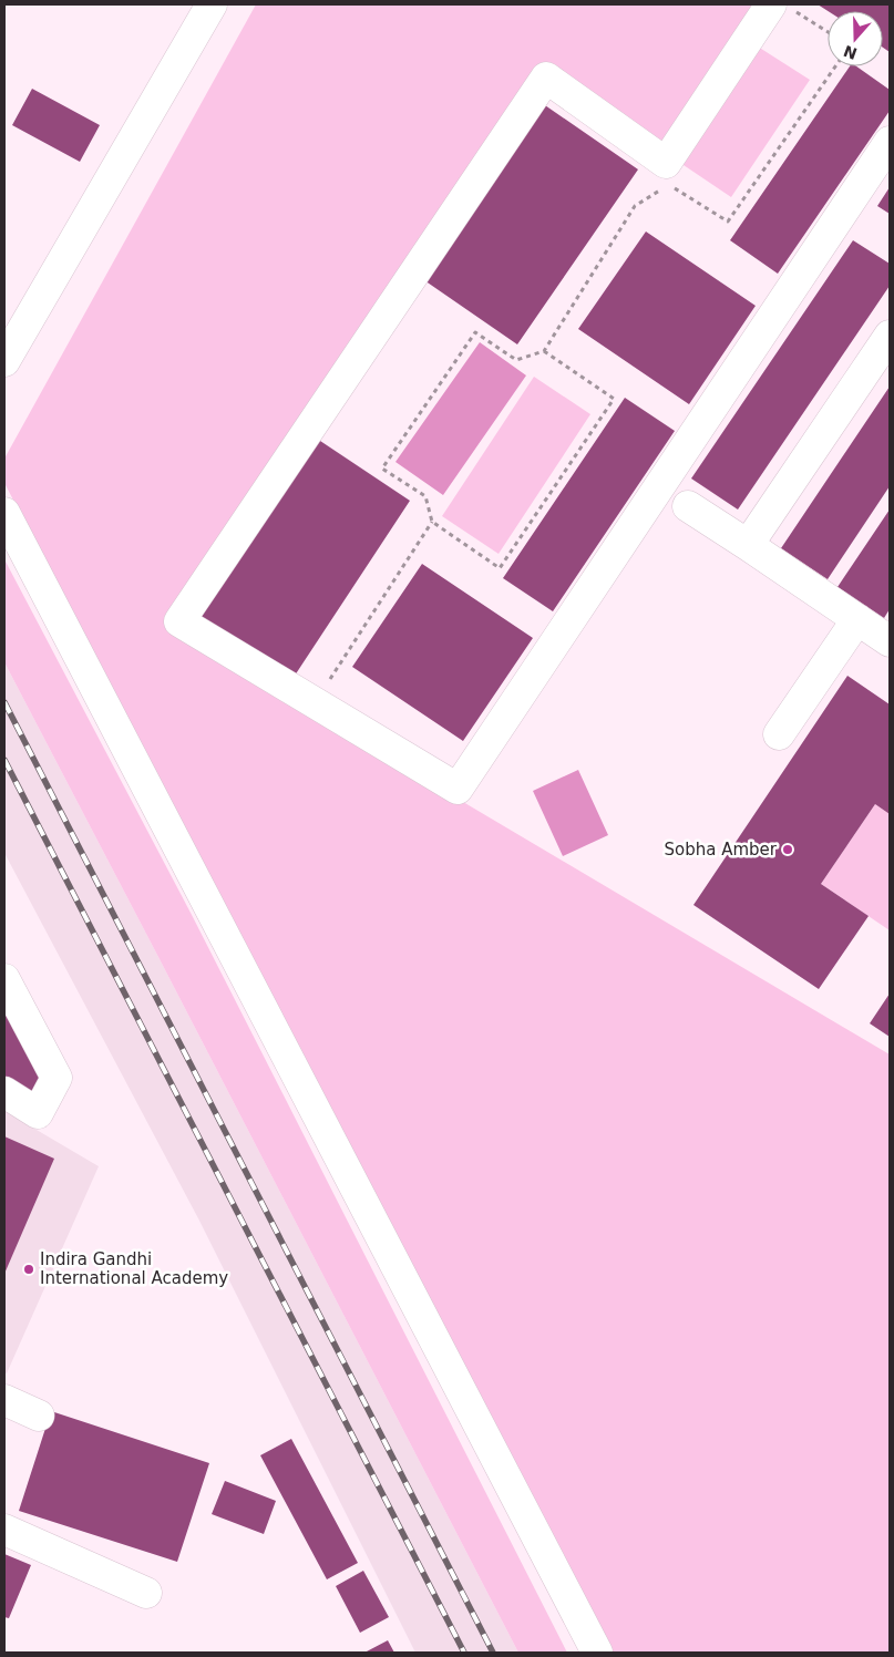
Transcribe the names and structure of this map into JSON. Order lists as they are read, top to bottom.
{
  "places": ["Sobha Amber", "Indira Gandhi International Academy"],
  "north": "bottom"
}
